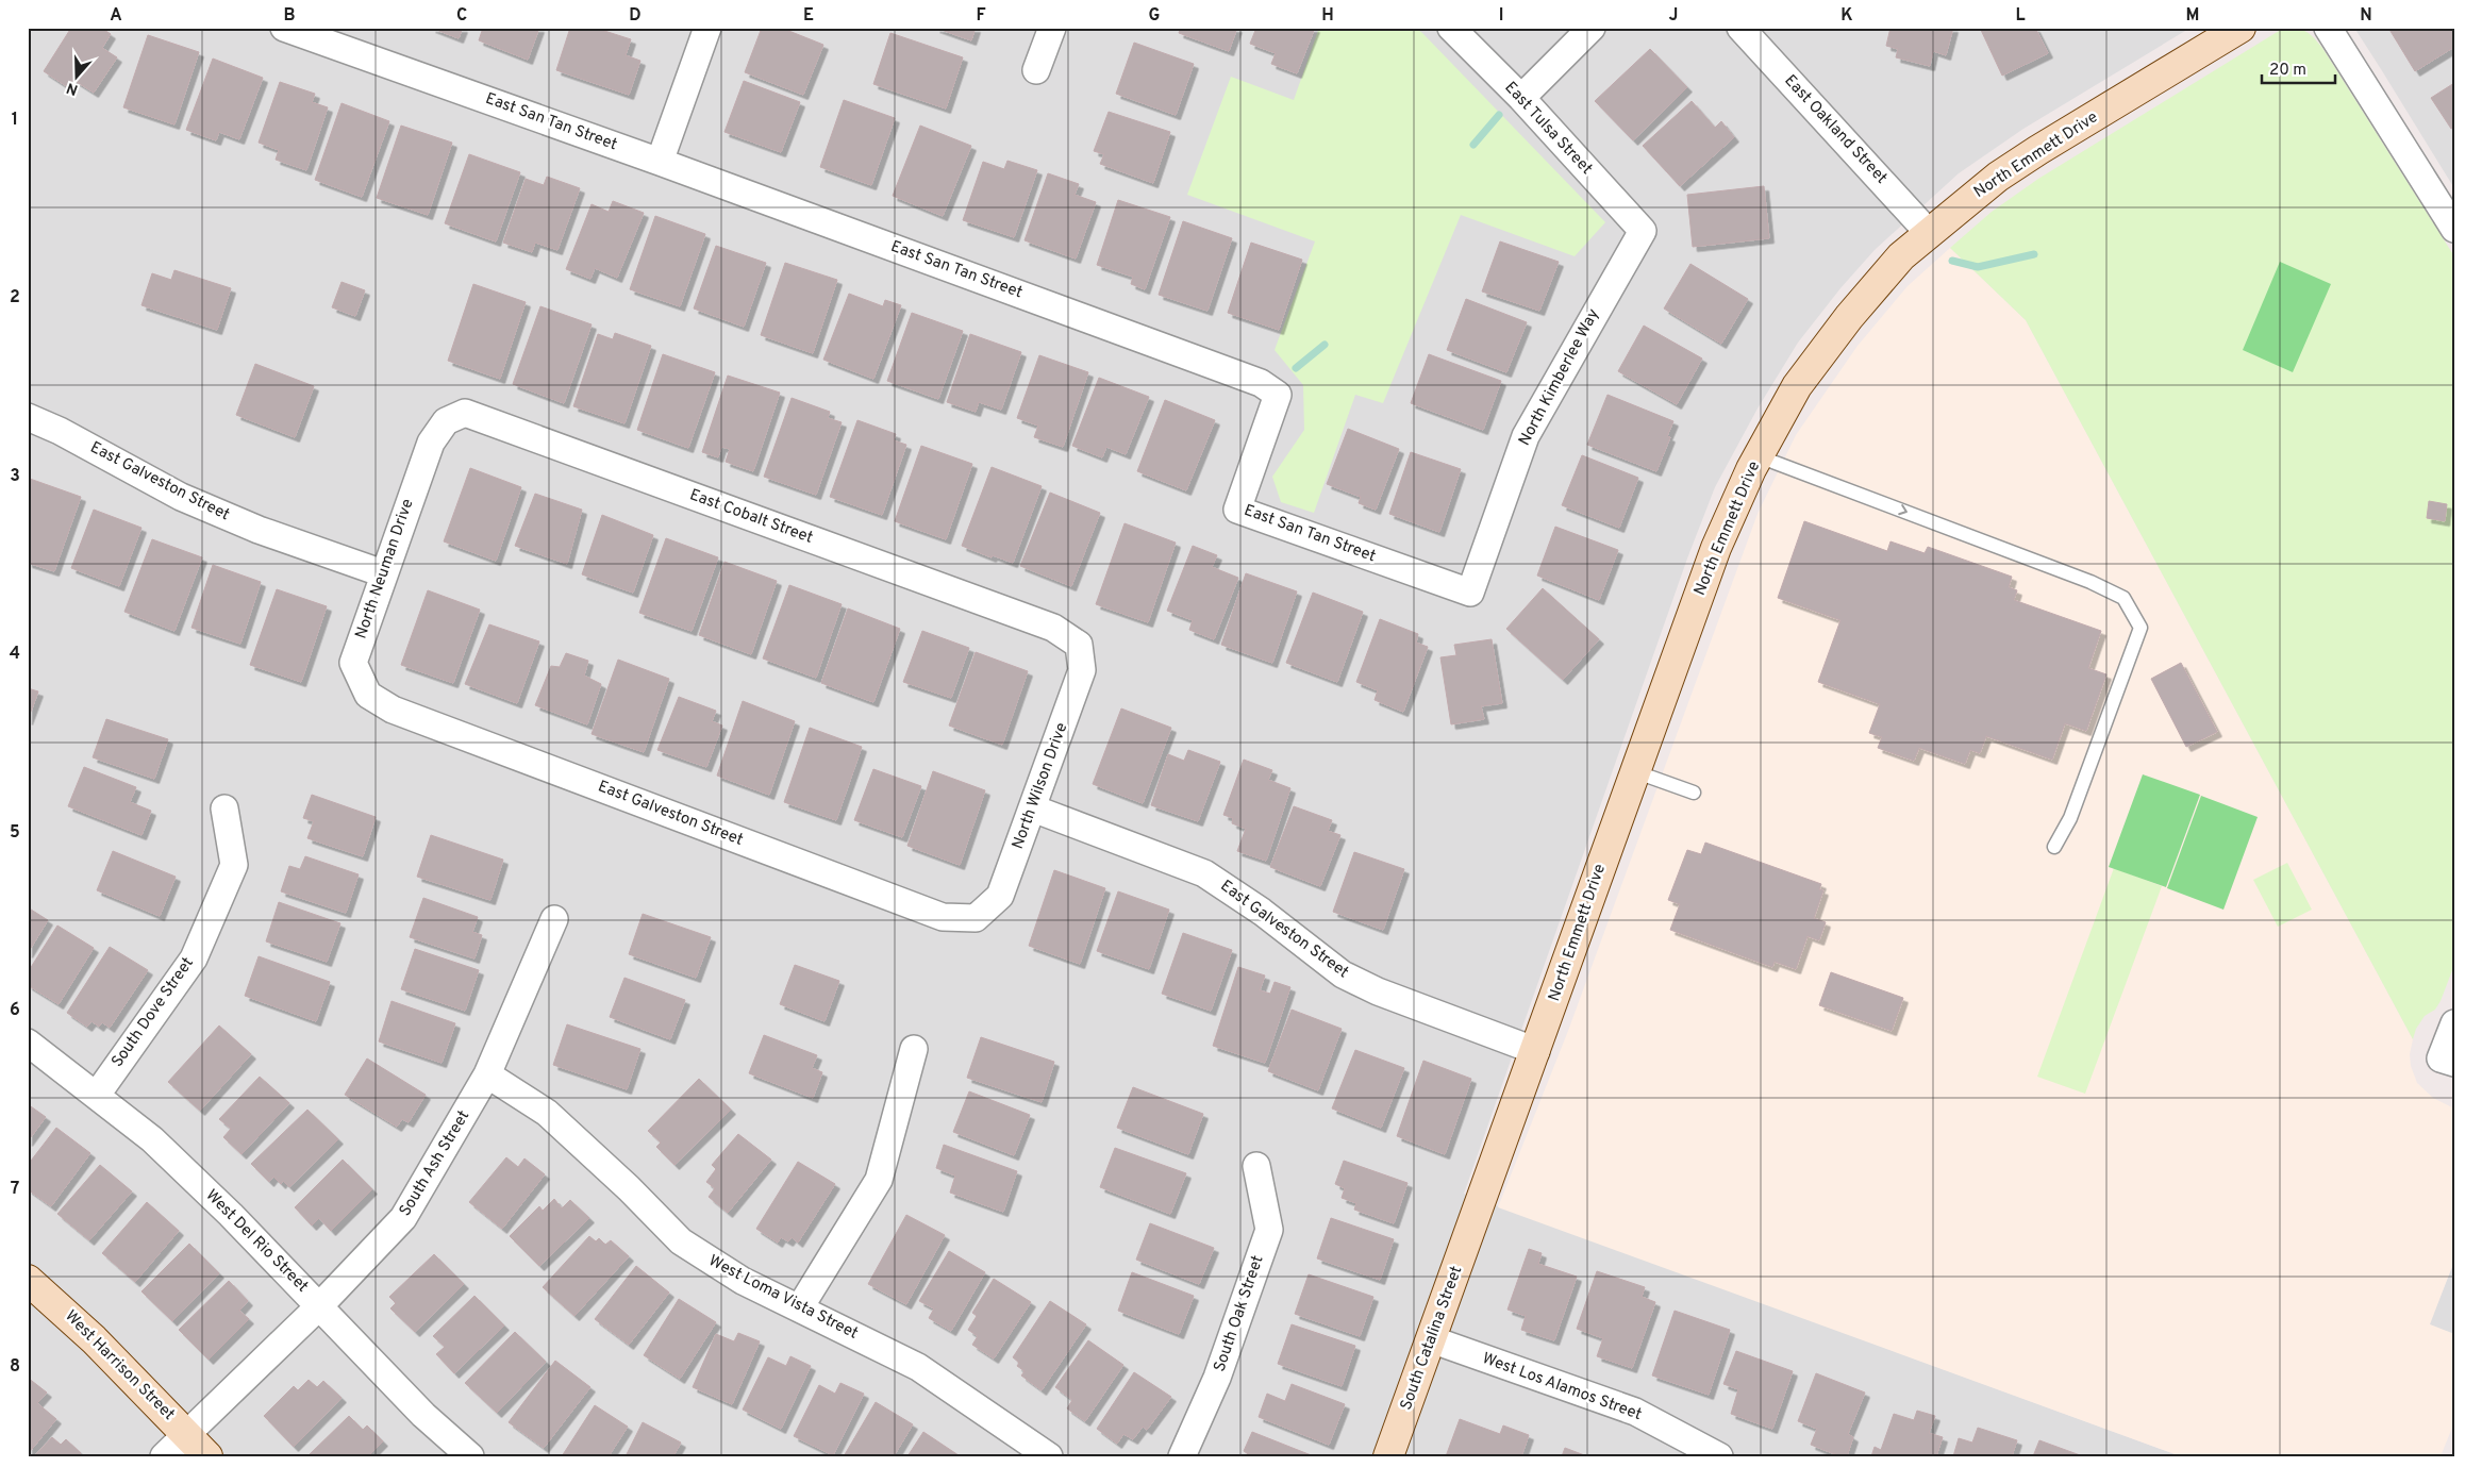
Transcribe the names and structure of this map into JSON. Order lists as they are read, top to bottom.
{
  "streets": {
    "street": [
      "East San Tan Street",
      "East Tulsa Street",
      "East Oakland Street",
      "North Emmett Drive",
      "North Kimberlee Way",
      "East Galveston Street",
      "East Cobalt Street",
      "North Neuman Drive",
      "North Wilson Drive",
      "South Dove Street",
      "South Ash Street",
      "West Del Rio Street",
      "West Loma Vista Street",
      "South Oak Street",
      "South Catalina Street",
      "West Harrison Street",
      "West Los Alamos Street"
    ]
  },
  "crossings": [
    ["East San Tan Street", "North Kimberlee Way"],
    ["East Tulsa Street", "North Kimberlee Way"],
    ["East Oakland Street", "North Emmett Drive"],
    ["North Emmett Drive", "East Galveston Street"],
    ["North Emmett Drive", "South Catalina Street"],
    ["East Galveston Street", "North Neuman Drive"],
    ["East Galveston Street", "North Wilson Drive"],
    ["East Cobalt Street", "North Neuman Drive"],
    ["East Cobalt Street", "North Wilson Drive"],
    ["South Dove Street", "West Del Rio Street"],
    ["South Ash Street", "West Del Rio Street"],
    ["South Ash Street", "West Loma Vista Street"],
    ["South Ash Street", "West Harrison Street"],
    ["South Catalina Street", "West Los Alamos Street"]
  ],
  "scale_bar": "20 m",
  "north": "bottom",
  "grid": {
    "columns": [
      "A",
      "B",
      "C",
      "D",
      "E",
      "F",
      "G",
      "H",
      "I",
      "J",
      "K",
      "L",
      "M",
      "N"
    ],
    "rows": [
      "1",
      "2",
      "3",
      "4",
      "5",
      "6",
      "7",
      "8"
    ]
  }
}
